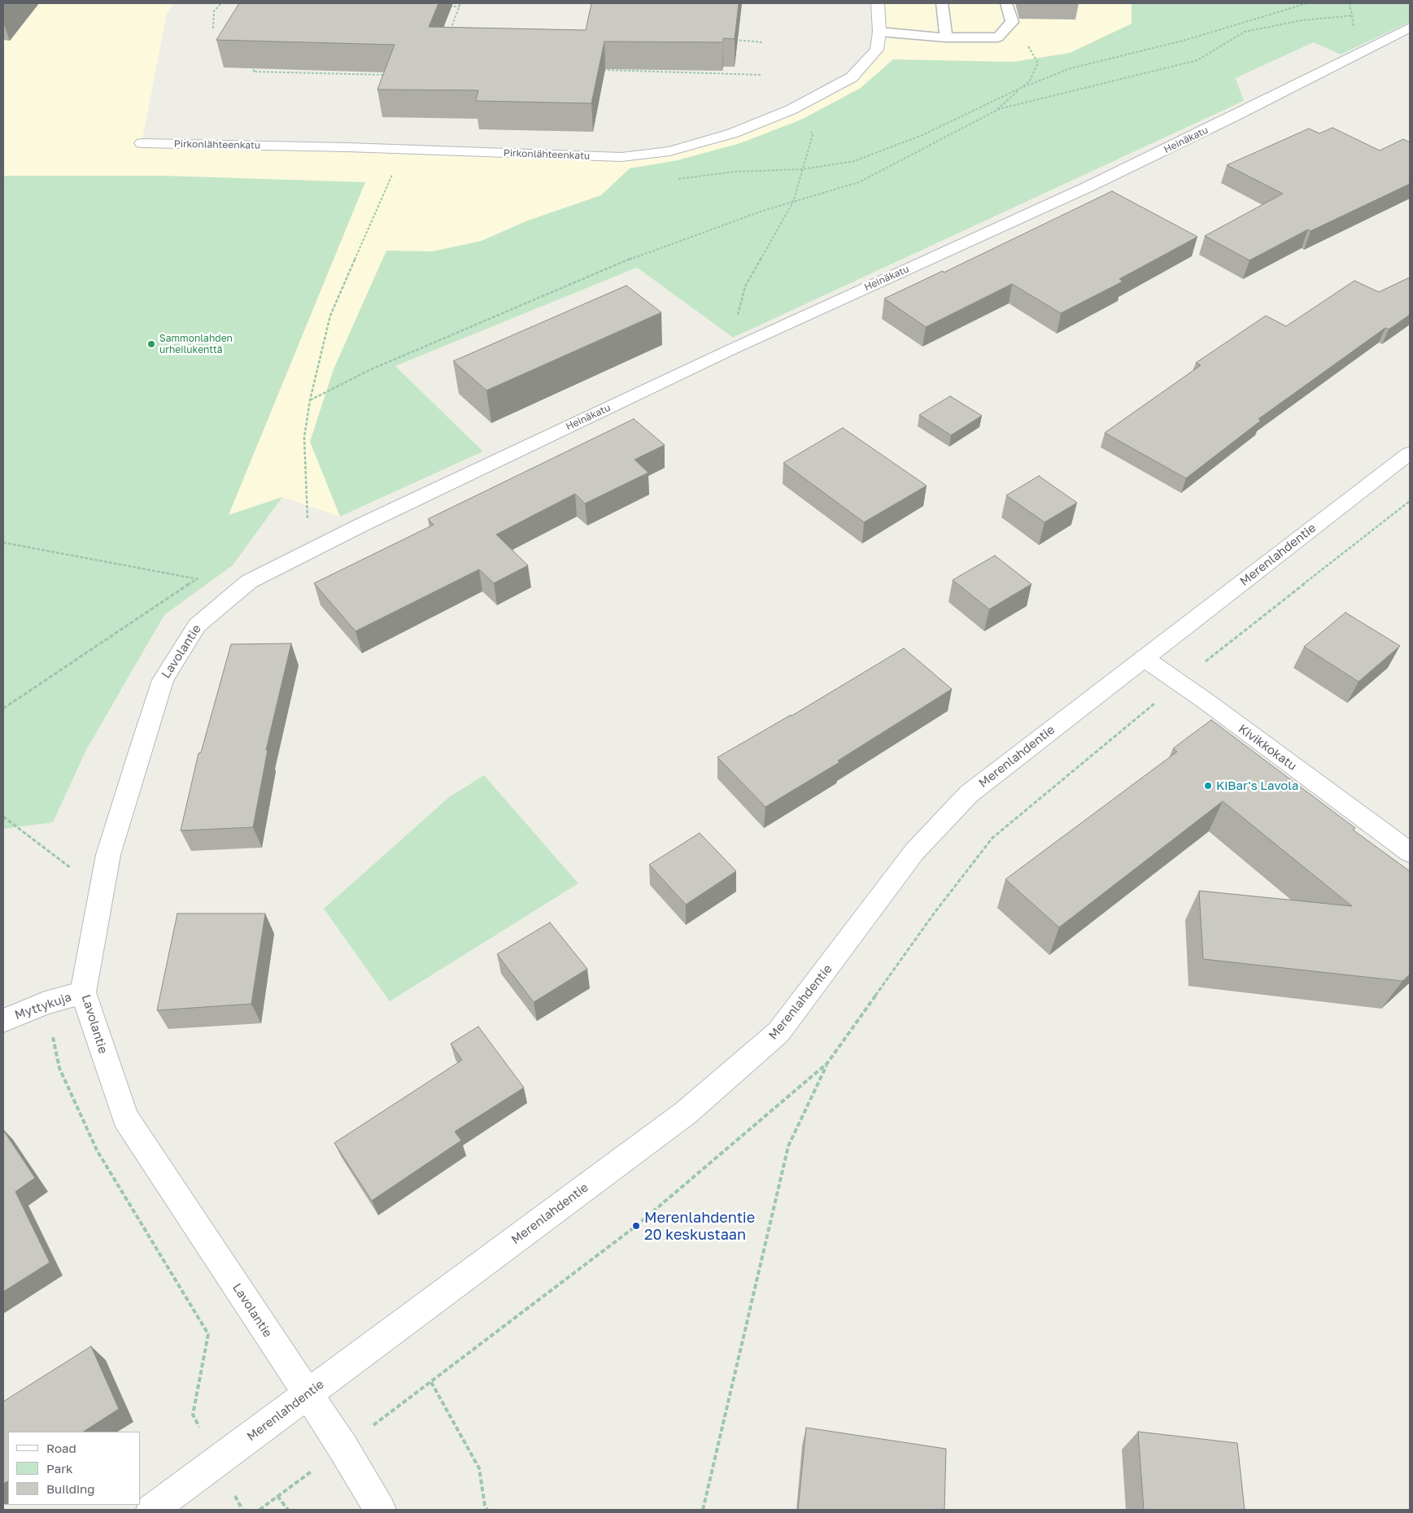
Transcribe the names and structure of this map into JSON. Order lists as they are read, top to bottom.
{
  "streets": {
    "street": [
      "Heinäkatu",
      "Pirkonlähteenkatu",
      "Merenlahdentie",
      "Lavolantie",
      "Kivikkokatu",
      "Myttykuja"
    ]
  },
  "crossings": [
    ["Heinäkatu", "Lavolantie"],
    ["Merenlahdentie", "Lavolantie"],
    ["Merenlahdentie", "Kivikkokatu"],
    ["Lavolantie", "Myttykuja"]
  ],
  "places": ["Sammonlahden urheilukenttä", "KiBar's Lavola", "Merenlahdentie 20 keskustaan"],
  "legend": ["Road", "Park", "Building"]
}
